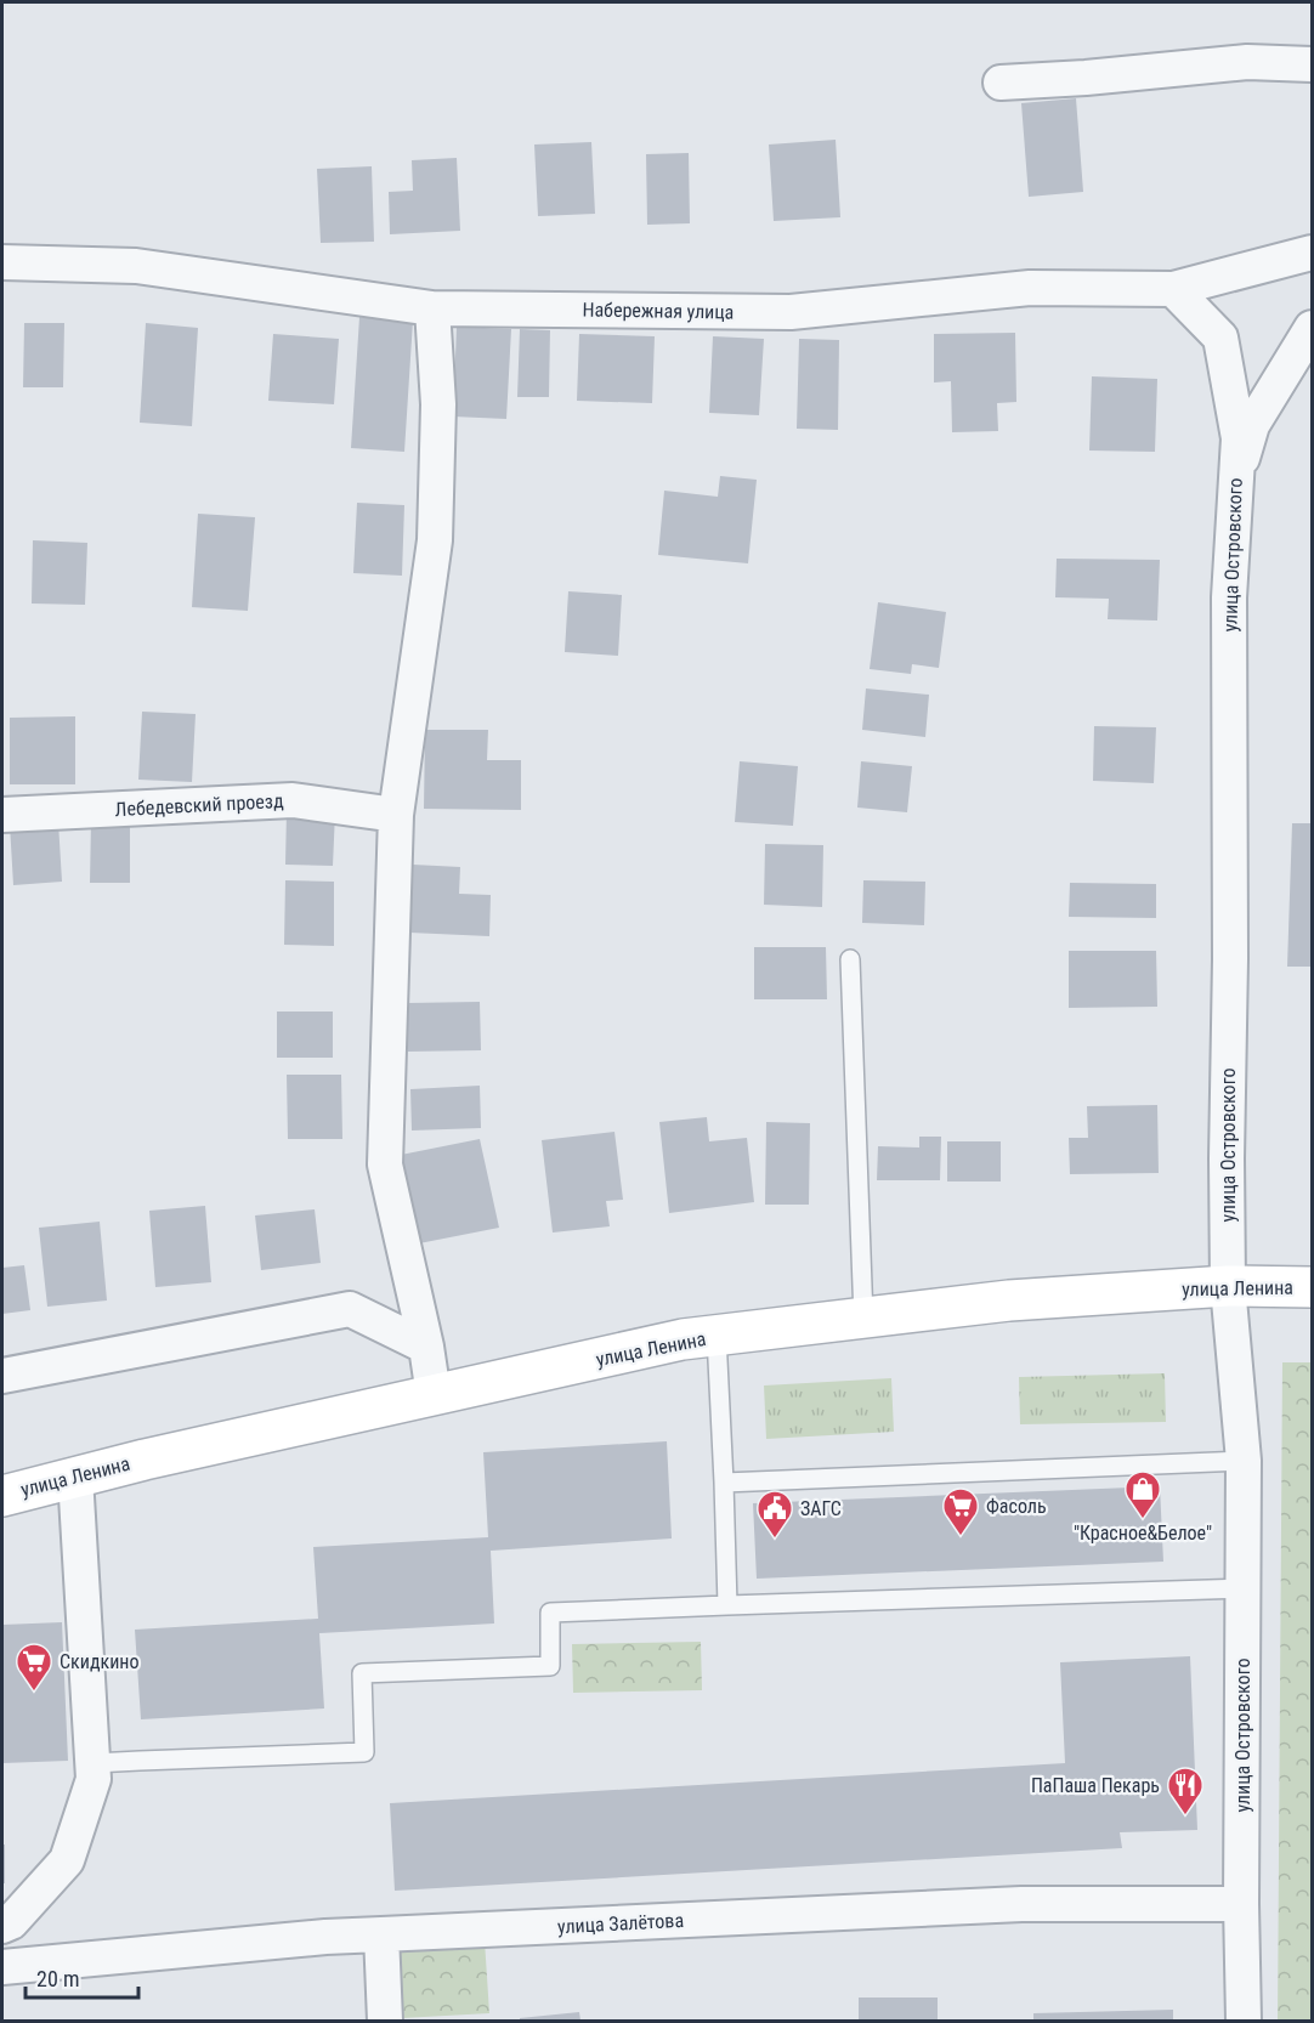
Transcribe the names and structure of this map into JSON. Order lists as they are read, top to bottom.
{
  "streets": {
    "main road": ["улица Ленина"],
    "street": [
      "Набережная улица",
      "улица Островского",
      "Лебедевский проезд",
      "улица Залётова"
    ]
  },
  "crossings": [
    ["Набережная улица", "улица Островского"],
    ["улица Островского", "улица Ленина"],
    ["улица Островского", "улица Залётова"]
  ],
  "places": {
    "shop": ["\"Красное&Белое\""],
    "supermarket": ["Фасоль", "Скидкино"],
    "public building": ["ЗАГС"],
    "restaurant": ["ПаПаша Пекарь"]
  },
  "scale_bar": "20 m"
}
